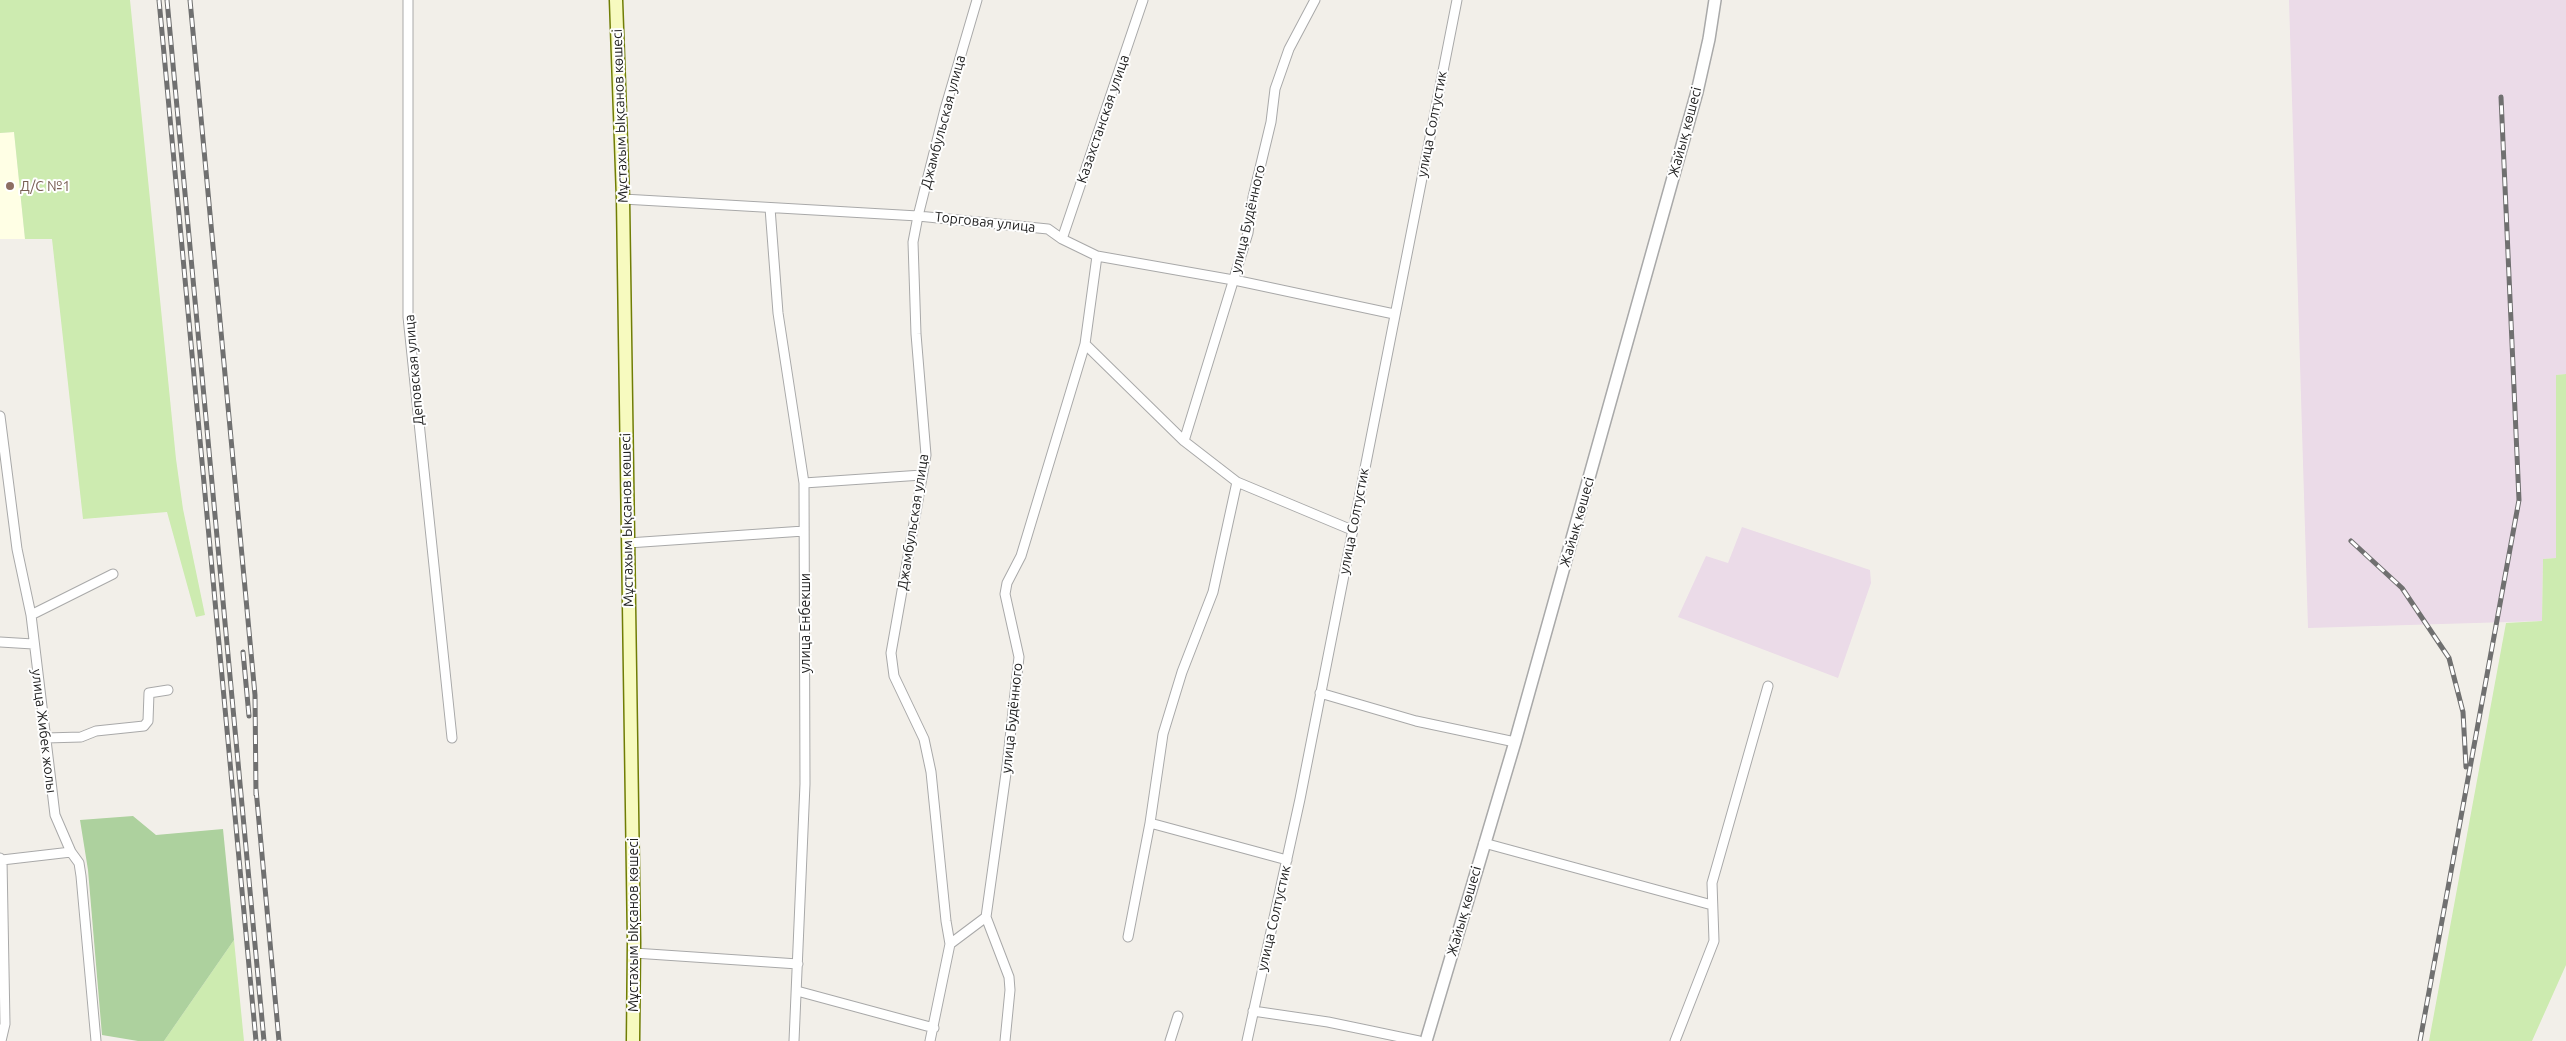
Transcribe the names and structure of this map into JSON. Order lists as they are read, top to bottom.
{
  "streets": {
    "main road": ["Мұстахым Ықсанов көшесі"],
    "street": [
      "Казахстанская улица",
      "Джамбульская улица",
      "улица Солтустик",
      "Жайық көшесі",
      "улица Будённого",
      "Торговая улица",
      "Деповская улица",
      "улица Енбекши",
      "улица Жибек жолы"
    ]
  },
  "crossings": [
    ["Мұстахым Ықсанов көшесі", "Торговая улица"],
    ["Казахстанская улица", "Торговая улица"],
    ["Джамбульская улица", "Торговая улица"],
    ["улица Солтустик", "Торговая улица"],
    ["улица Будённого", "Торговая улица"],
    ["Торговая улица", "улица Енбекши"]
  ],
  "places": ["Д/С №1"]
}
